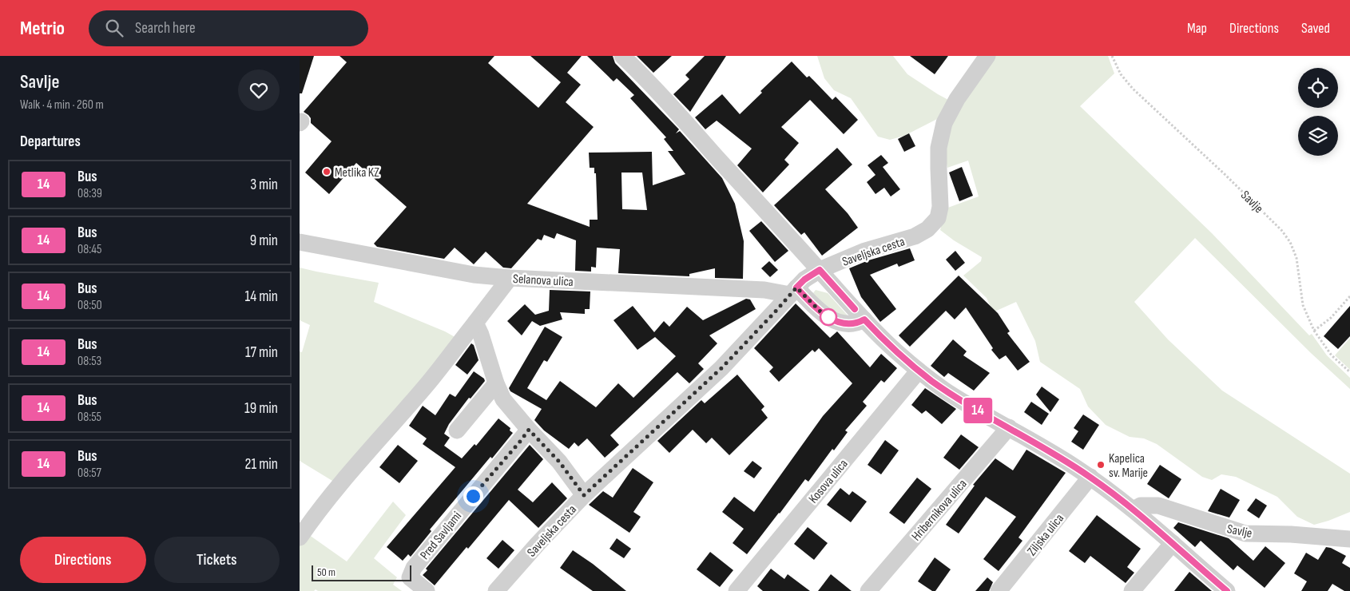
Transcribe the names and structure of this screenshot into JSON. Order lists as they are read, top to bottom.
{
  "streets": {
    "street": [
      "Savlje",
      "Saveljska cesta",
      "Selanova ulica",
      "Kosova ulica",
      "Hribernikova ulica",
      "Ziljska ulica",
      "Pred Savljami"
    ]
  },
  "crossings": [
    ["Saveljska cesta", "Selanova ulica"]
  ],
  "places": ["Metlika KZ", "Kapelica sv. Marije"],
  "lines": ["bus line 14"],
  "scale_bar": "50 m",
  "page": {
    "header": "Metrio",
    "search": "Search here",
    "nav": ["Map", "Directions", "Saved"],
    "heading": [
      ["Savlje", "Walk · 4 min · 260 m"],
      "Departures"
    ],
    "on_map": "14",
    "list": [
      {
        "mark": "14",
        "name": "Bus",
        "note": "08:39",
        "value": "3 min"
      },
      {
        "mark": "14",
        "name": "Bus",
        "note": "08:45",
        "value": "9 min"
      },
      {
        "mark": "14",
        "name": "Bus",
        "note": "08:50",
        "value": "14 min"
      },
      {
        "mark": "14",
        "name": "Bus",
        "note": "08:53",
        "value": "17 min"
      },
      {
        "mark": "14",
        "name": "Bus",
        "note": "08:55",
        "value": "19 min"
      },
      {
        "mark": "14",
        "name": "Bus",
        "note": "08:57",
        "value": "21 min"
      }
    ],
    "buttons": ["Directions", "Tickets"],
    "scale": "50 m"
  }
}
